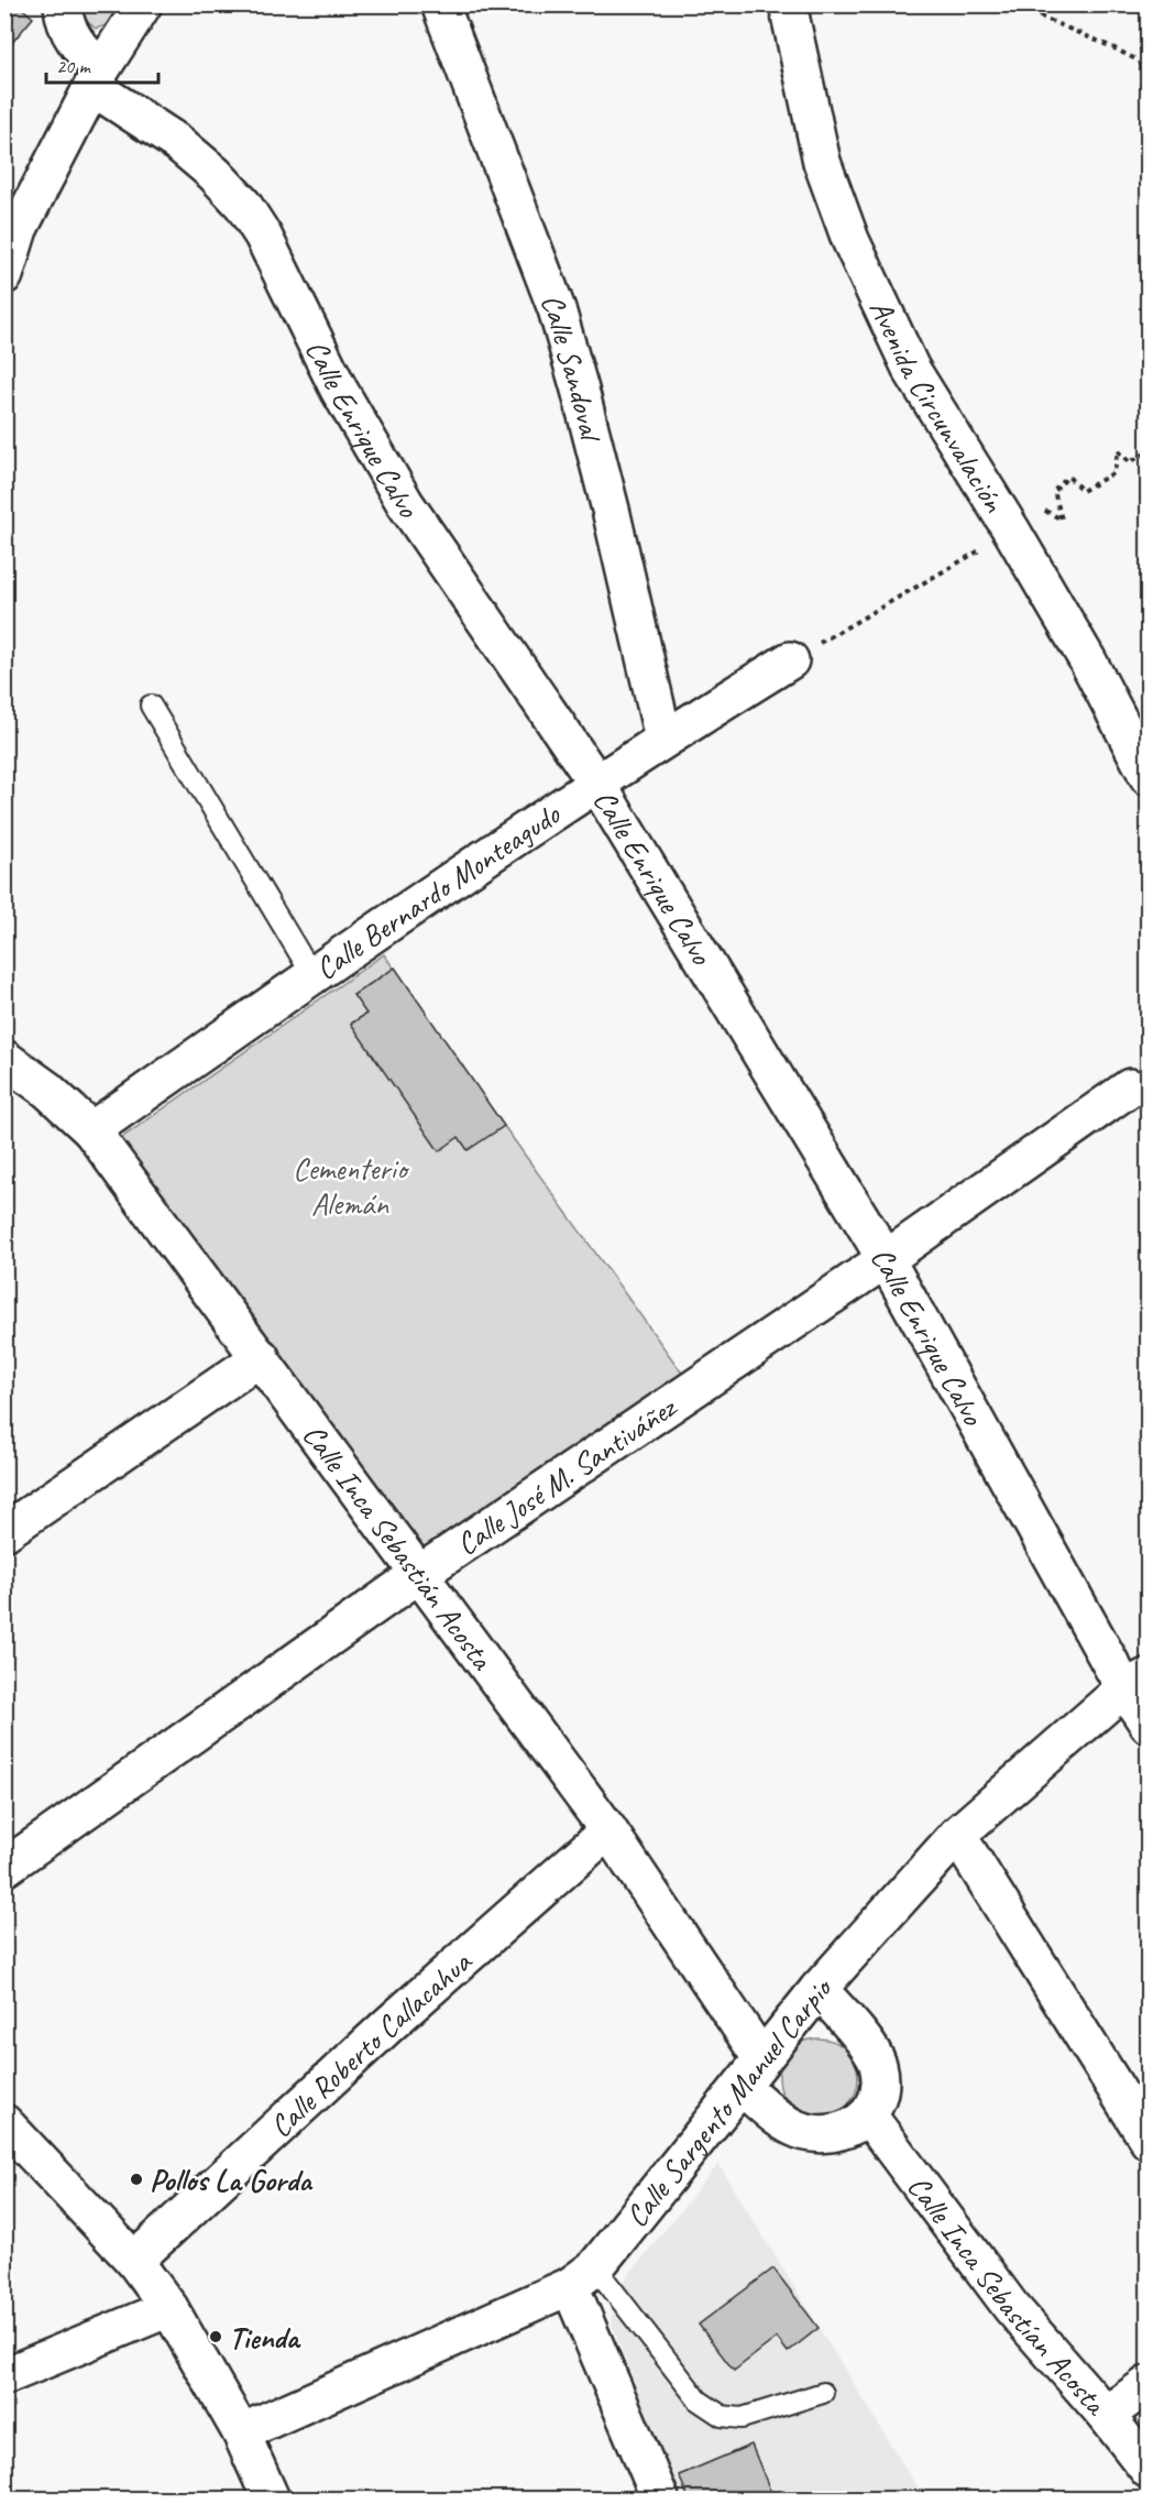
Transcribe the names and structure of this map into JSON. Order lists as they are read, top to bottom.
{
  "streets": {
    "street": [
      "Calle Sandoval",
      "Avenida Circunvalación",
      "Calle Enrique Calvo",
      "Calle Bernardo Monteagudo",
      "Calle José M. Santiváñez",
      "Calle Inca Sebastián Acosta",
      "Calle Roberto Callacahua",
      "Calle Sargento Manuel Carpio",
      "Calle Inca Sebastían Acosta"
    ]
  },
  "crossings": [
    ["Calle Sandoval", "Calle Bernardo Monteagudo"],
    ["Calle Enrique Calvo", "Calle Bernardo Monteagudo"],
    ["Calle Enrique Calvo", "Calle José M. Santiváñez"],
    ["Calle Enrique Calvo", "Calle Sargento Manuel Carpio"],
    ["Calle Bernardo Monteagudo", "Calle Inca Sebastián Acosta"],
    ["Calle José M. Santiváñez", "Calle Inca Sebastián Acosta"],
    ["Calle Inca Sebastián Acosta", "Calle Roberto Callacahua"],
    ["Calle Inca Sebastián Acosta", "Calle Sargento Manuel Carpio"],
    ["Calle Inca Sebastián Acosta", "Calle Inca Sebastían Acosta"],
    ["Calle Sargento Manuel Carpio", "Calle Inca Sebastían Acosta"]
  ],
  "parks": ["Cementerio Alemán"],
  "places": ["Pollos La Gorda", "Tienda"],
  "scale_bar": "20 m"
}
